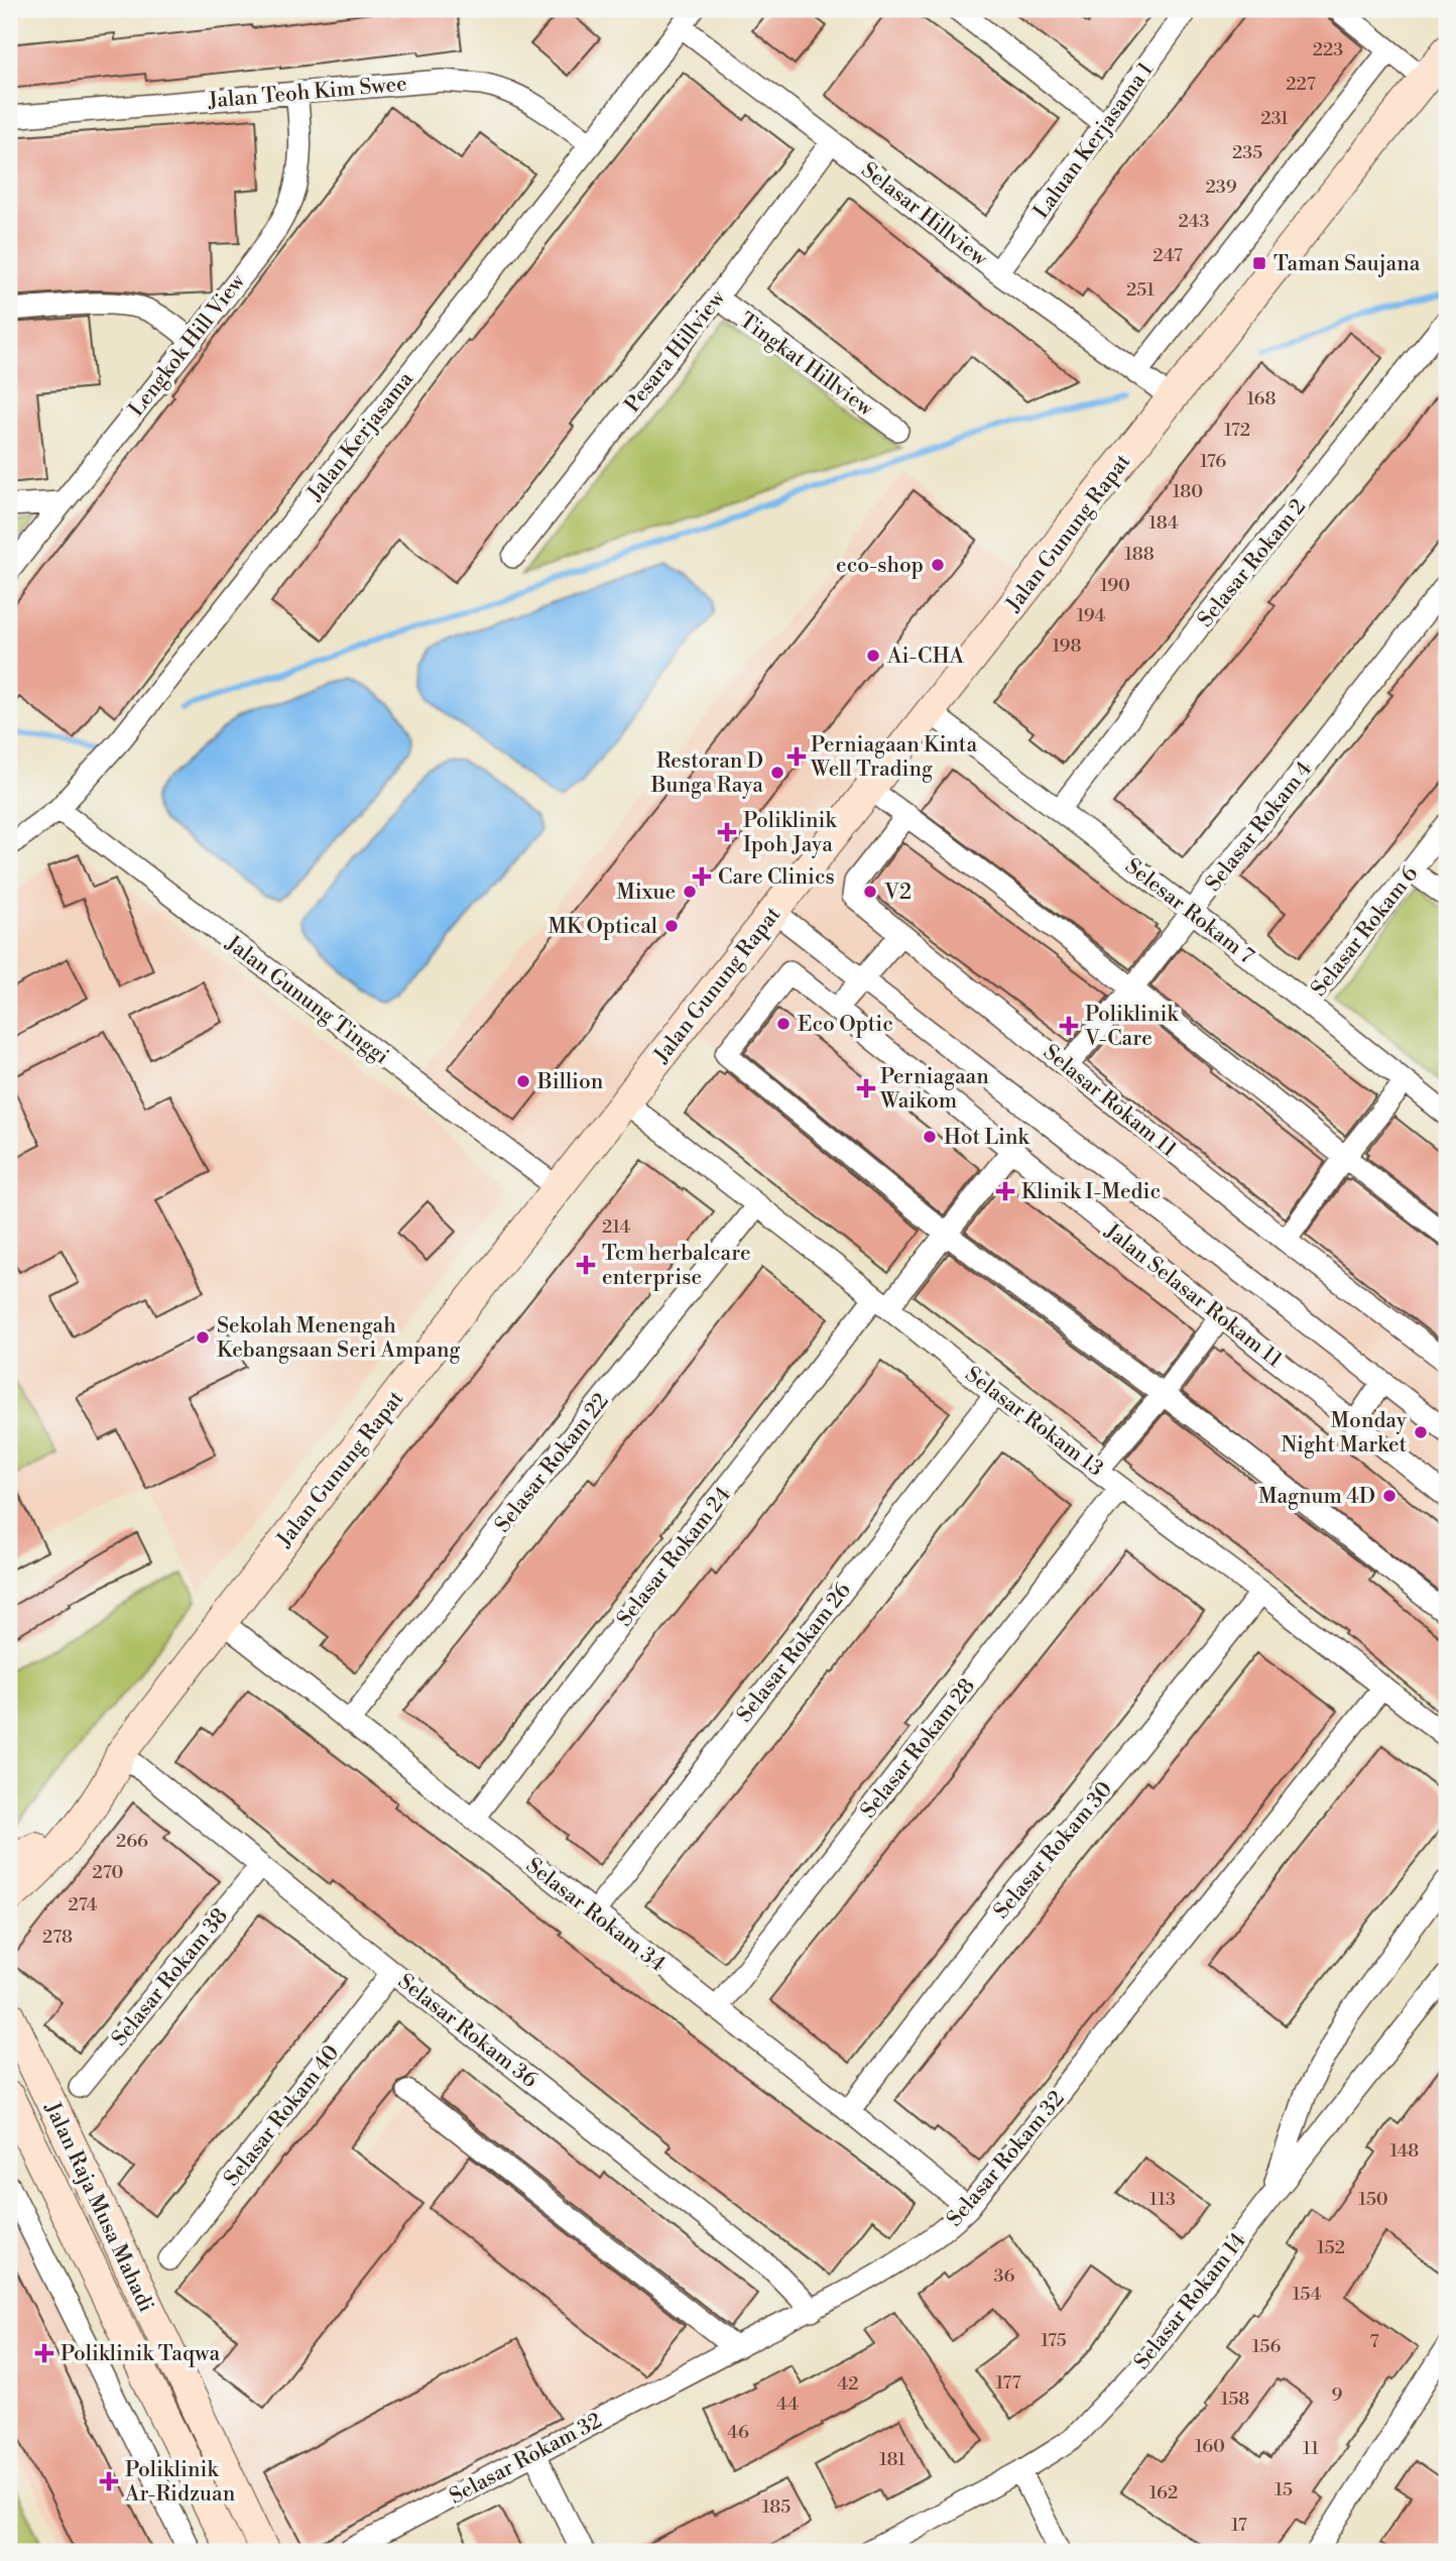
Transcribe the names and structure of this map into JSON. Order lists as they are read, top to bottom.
{
  "streets": {
    "street": [
      "Jalan Teoh Kim Swee",
      "Laluan Kerjasama 1",
      "Selasar Hillview",
      "Lengkok Hill View",
      "Pesara Hillview",
      "Tingkat Hillview",
      "Jalan Kerjasama",
      "Jalan Gunung Rapat",
      "Selasar Rokam 2",
      "Selasar Rokam 4",
      "Selesar Rokam 7",
      "Selasar Rokam 6",
      "Jalan Gunung Tinggi",
      "Selasar Rokam 11",
      "Jalan Selasar Rokam 11",
      "Selasar Rokam 13",
      "Selasar Rokam 22",
      "Selasar Rokam 24",
      "Selasar Rokam 26",
      "Selasar Rokam 28",
      "Selasar Rokam 30",
      "Selasar Rokam 34",
      "Selasar Rokam 38",
      "Selasar Rokam 36",
      "Selasar Rokam 40",
      "Selasar Rokam 32",
      "Jalan Raja Musa Mahadi",
      "Selasar Rokam 14"
    ]
  },
  "crossings": [
    ["Jalan Teoh Kim Swee", "Lengkok Hill View"],
    ["Jalan Teoh Kim Swee", "Jalan Kerjasama"],
    ["Laluan Kerjasama 1", "Selasar Hillview"],
    ["Selasar Hillview", "Pesara Hillview"],
    ["Selasar Hillview", "Jalan Kerjasama"],
    ["Selasar Hillview", "Jalan Gunung Rapat"],
    ["Pesara Hillview", "Tingkat Hillview"],
    ["Jalan Kerjasama", "Jalan Gunung Tinggi"],
    ["Jalan Gunung Rapat", "Selesar Rokam 7"],
    ["Jalan Gunung Rapat", "Jalan Gunung Tinggi"],
    ["Jalan Gunung Rapat", "Selasar Rokam 13"],
    ["Jalan Gunung Rapat", "Selasar Rokam 34"],
    ["Jalan Gunung Rapat", "Selasar Rokam 36"],
    ["Selasar Rokam 2", "Selesar Rokam 7"],
    ["Selasar Rokam 4", "Selesar Rokam 7"],
    ["Selasar Rokam 4", "Selasar Rokam 11"],
    ["Selesar Rokam 7", "Selasar Rokam 6"],
    ["Jalan Selasar Rokam 11", "Selasar Rokam 24"],
    ["Selasar Rokam 13", "Selasar Rokam 22"],
    ["Selasar Rokam 13", "Selasar Rokam 24"],
    ["Selasar Rokam 13", "Selasar Rokam 26"],
    ["Selasar Rokam 13", "Selasar Rokam 28"],
    ["Selasar Rokam 13", "Selasar Rokam 30"],
    ["Selasar Rokam 13", "Selasar Rokam 32"],
    ["Selasar Rokam 22", "Selasar Rokam 34"],
    ["Selasar Rokam 24", "Selasar Rokam 34"],
    ["Selasar Rokam 26", "Selasar Rokam 34"],
    ["Selasar Rokam 28", "Selasar Rokam 34"],
    ["Selasar Rokam 30", "Selasar Rokam 34"],
    ["Selasar Rokam 34", "Selasar Rokam 32"],
    ["Selasar Rokam 38", "Selasar Rokam 36"],
    ["Selasar Rokam 36", "Selasar Rokam 40"],
    ["Selasar Rokam 36", "Selasar Rokam 32"]
  ],
  "places": {
    "transit": ["Taman Saujana"],
    "other": [
      "eco-shop",
      "Ai-CHA",
      "Restoran D Bunga Raya",
      "Mixue",
      "V2",
      "MK Optical",
      "Eco Optic",
      "Billion",
      "Hot Link",
      "Sekolah Menengah Kebangsaan Seri Ampang",
      "Monday Night Market",
      "Magnum 4D"
    ],
    "health": [
      "Perniagaan Kinta Well Trading",
      "Poliklinik Ipoh Jaya",
      "Care Clinics",
      "Poliklinik V-Care",
      "Perniagaan Waikom",
      "Klinik I-Medic",
      "Tcm herbalcare enterprise",
      "Poliklinik Taqwa",
      "Poliklinik Ar-Ridzuan"
    ]
  },
  "house_numbers": [
    "223",
    "227",
    "231",
    "235",
    "239",
    "243",
    "247",
    "251",
    "168",
    "172",
    "176",
    "180",
    "184",
    "188",
    "190",
    "194",
    "198",
    "214",
    "266",
    "270",
    "274",
    "278",
    "148",
    "113",
    "150",
    "152",
    "36",
    "154",
    "175",
    "7",
    "156",
    "177",
    "42",
    "9",
    "158",
    "44",
    "46",
    "160",
    "11",
    "181",
    "15",
    "162",
    "185",
    "17"
  ]
}
